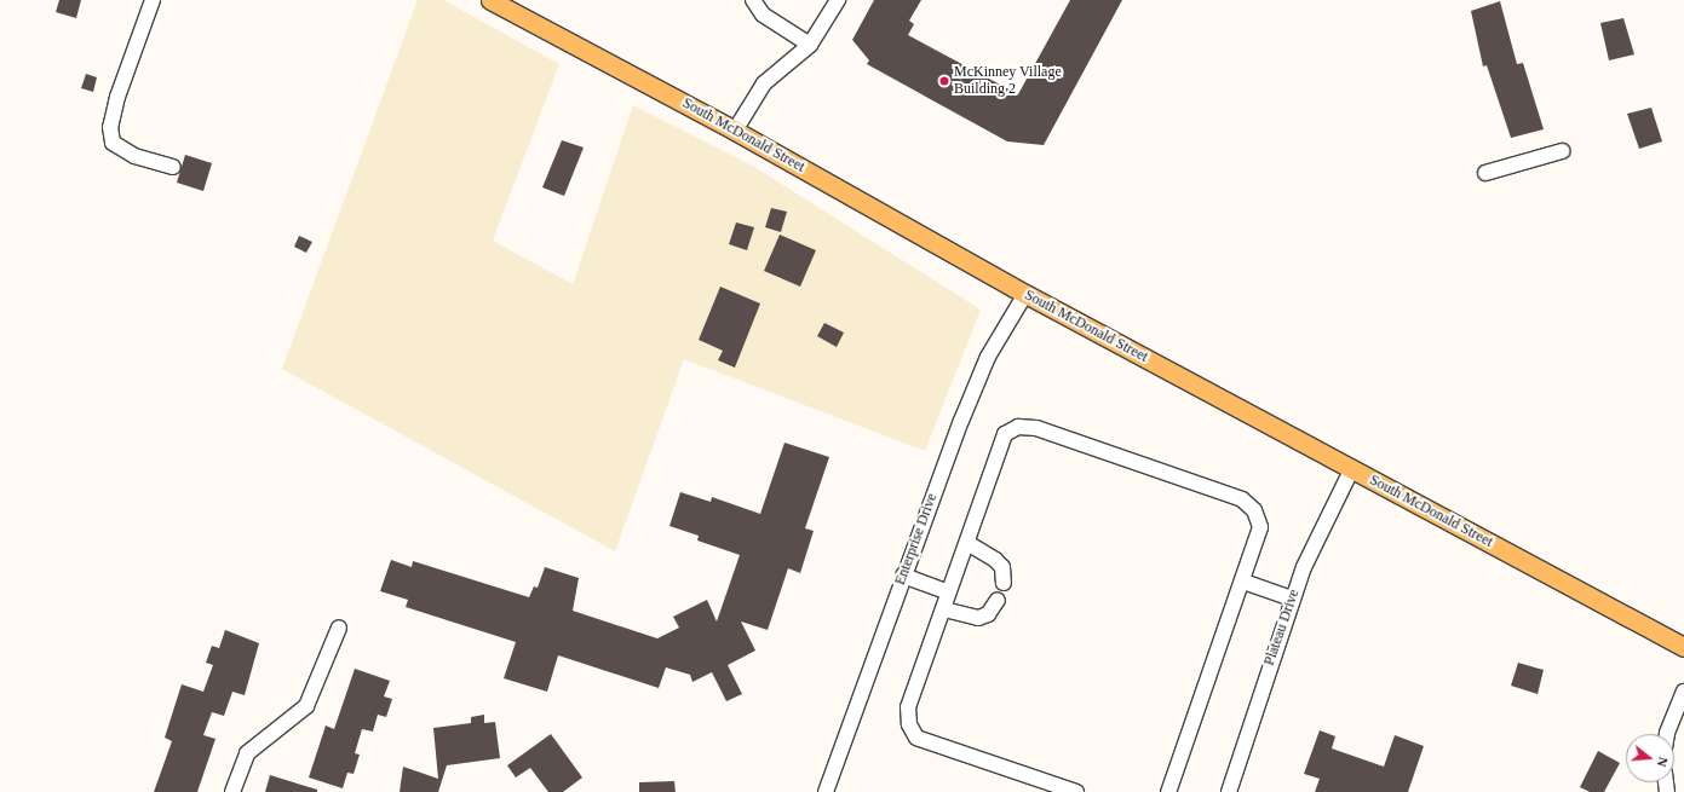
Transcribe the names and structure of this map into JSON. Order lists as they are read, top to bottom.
{
  "streets": {
    "main road": ["South McDonald Street"],
    "street": ["Enterprise Drive", "Plateau Drive"]
  },
  "crossings": [
    ["South McDonald Street", "Enterprise Drive"],
    ["South McDonald Street", "Plateau Drive"]
  ],
  "places": ["McKinney Village Building 2"],
  "north": "right"
}
